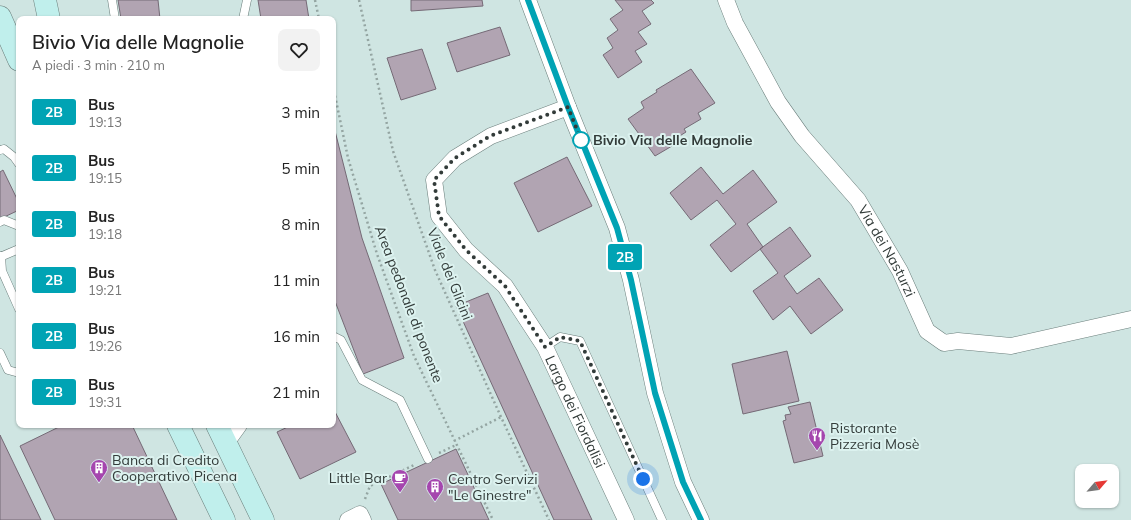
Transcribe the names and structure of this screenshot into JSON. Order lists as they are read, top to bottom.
{
  "streets": {
    "street": ["Via dei Nasturzi", "Largo dei Fiordalisi"],
    "path": ["Viale dei Glicini", "Area pedonale di ponente"]
  },
  "places": {
    "other": ["Bivio Via delle Magnolie"],
    "restaurant": ["Ristorante Pizzeria Mosè"],
    "building": ["Banca di Credito Cooperativo Picena", "Centro Servizi \"Le Ginestre\""],
    "cafe": ["Little Bar"]
  },
  "lines": ["bus line 2B"],
  "north": "top right",
  "page": {
    "on_map": "2B",
    "heading": ["Bivio Via delle Magnolie", "A piedi · 3 min · 210 m"],
    "list": [
      {
        "mark": "2B",
        "name": "Bus",
        "note": "19:13",
        "value": "3 min"
      },
      {
        "mark": "2B",
        "name": "Bus",
        "note": "19:15",
        "value": "5 min"
      },
      {
        "mark": "2B",
        "name": "Bus",
        "note": "19:18",
        "value": "8 min"
      },
      {
        "mark": "2B",
        "name": "Bus",
        "note": "19:21",
        "value": "11 min"
      },
      {
        "mark": "2B",
        "name": "Bus",
        "note": "19:26",
        "value": "16 min"
      },
      {
        "mark": "2B",
        "name": "Bus",
        "note": "19:31",
        "value": "21 min"
      }
    ]
  }
}
